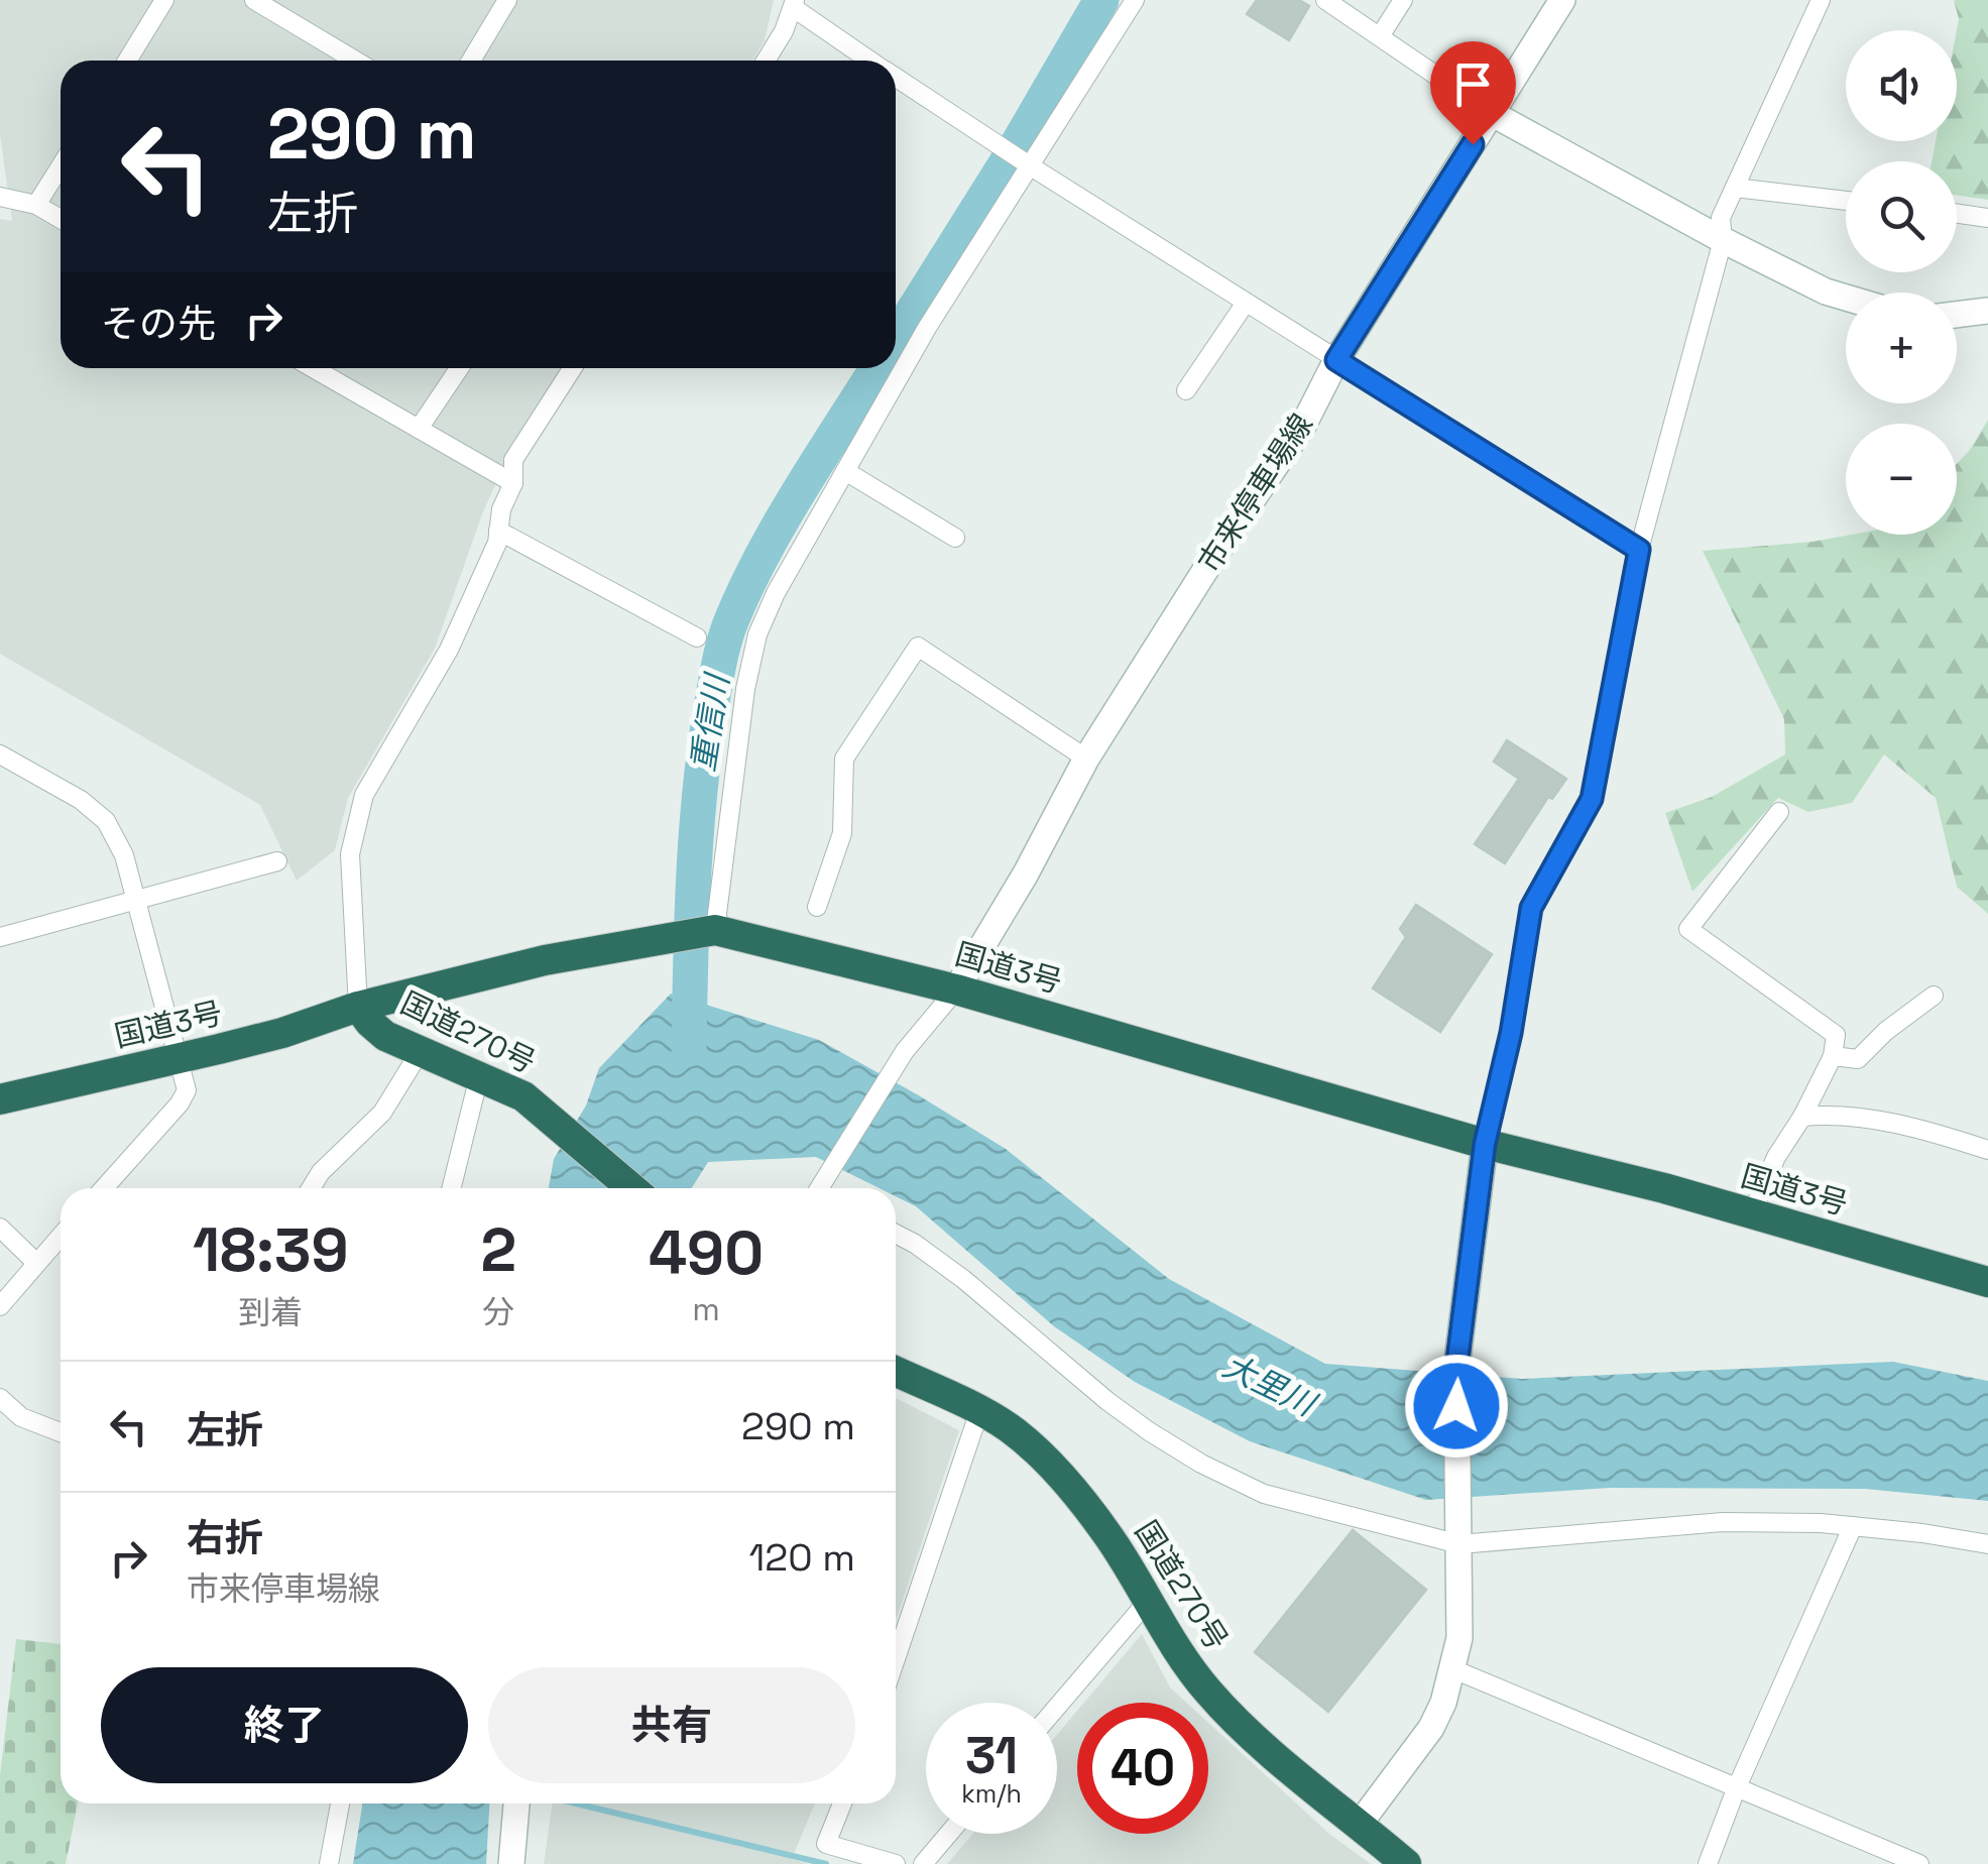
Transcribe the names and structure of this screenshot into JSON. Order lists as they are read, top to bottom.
{
  "streets": {
    "highway": ["国道3号", "国道270号"],
    "street": ["市来停車場線"]
  },
  "crossings": [
    ["市来停車場線", "国道3号"],
    ["国道3号", "国道270号"]
  ],
  "water": ["重信川", "大里川"],
  "page": {
    "map_buttons": ["+", "−"],
    "turn": ["290 m", "左折"],
    "then": "その先",
    "eta": [
      "18:39",
      "到着",
      "2",
      "分",
      "490",
      "m"
    ],
    "list": [
      {
        "name": "左折",
        "value": "290 m"
      },
      {
        "name": "右折",
        "note": "市来停車場線",
        "value": "120 m"
      }
    ],
    "buttons": ["終了", "共有"],
    "speed": "31 km/h",
    "limit": "40"
  }
}
